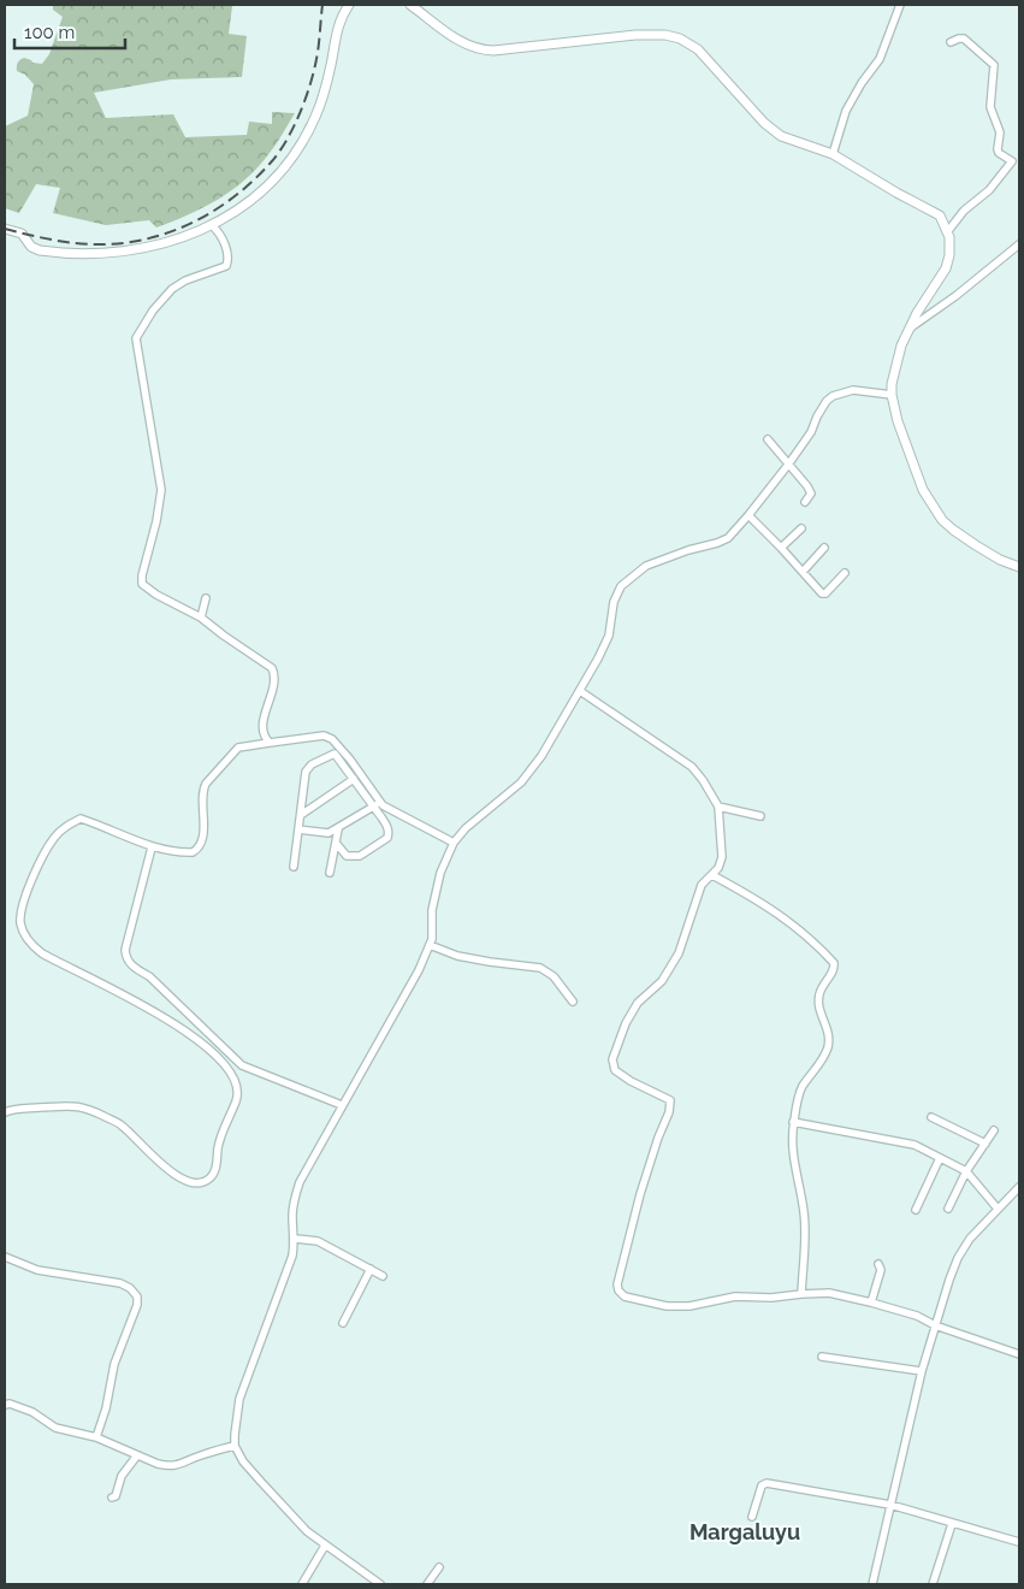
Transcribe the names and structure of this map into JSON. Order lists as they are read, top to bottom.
{
  "districts": ["Margaluyu"],
  "scale_bar": "100 m"
}
